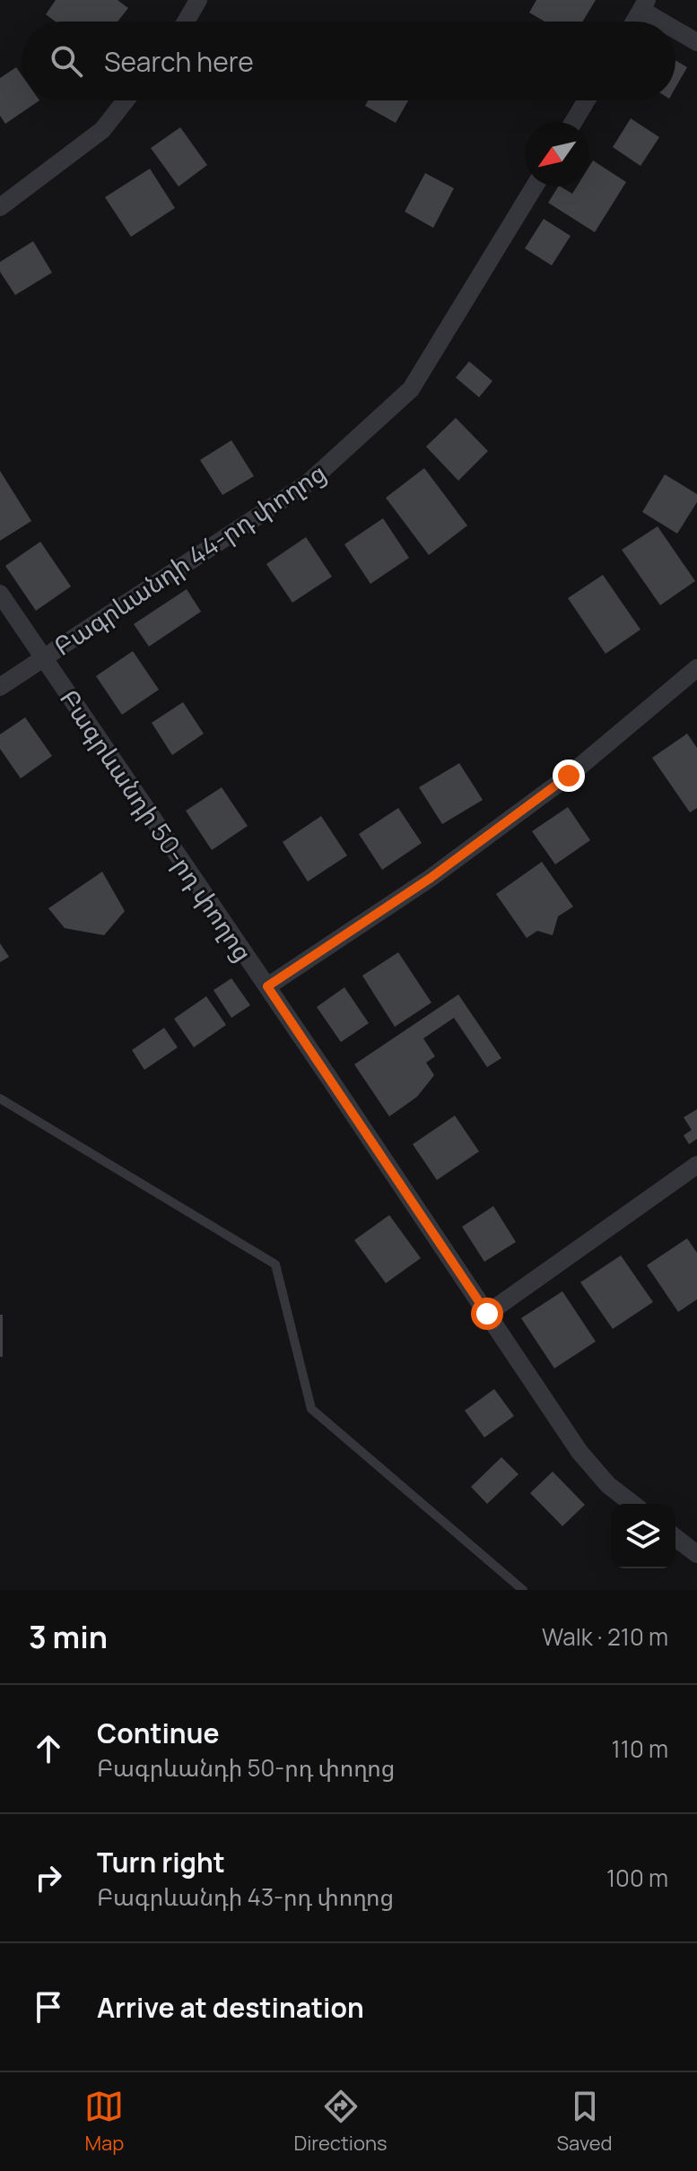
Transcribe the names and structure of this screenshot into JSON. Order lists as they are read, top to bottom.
{
  "streets": {
    "street": ["Բագրևանդի 44-րդ փողոց", "Բագրևանդի 50-րդ փողոց"]
  },
  "crossings": [
    ["Բագրևանդի 44-րդ փողոց", "Բագրևանդի 50-րդ փողոց"]
  ],
  "north": "bottom left",
  "page": {
    "search": "Search here",
    "heading": ["3 min", "Walk · 210 m"],
    "list": [
      ["Continue", "Բագրևանդի 50-րդ փողոց", "110 m"],
      ["Turn right", "Բագրևանդի 43-րդ փողոց", "100 m"],
      "Arrive at destination"
    ],
    "nav": ["Map", "Directions", "Saved"]
  }
}
